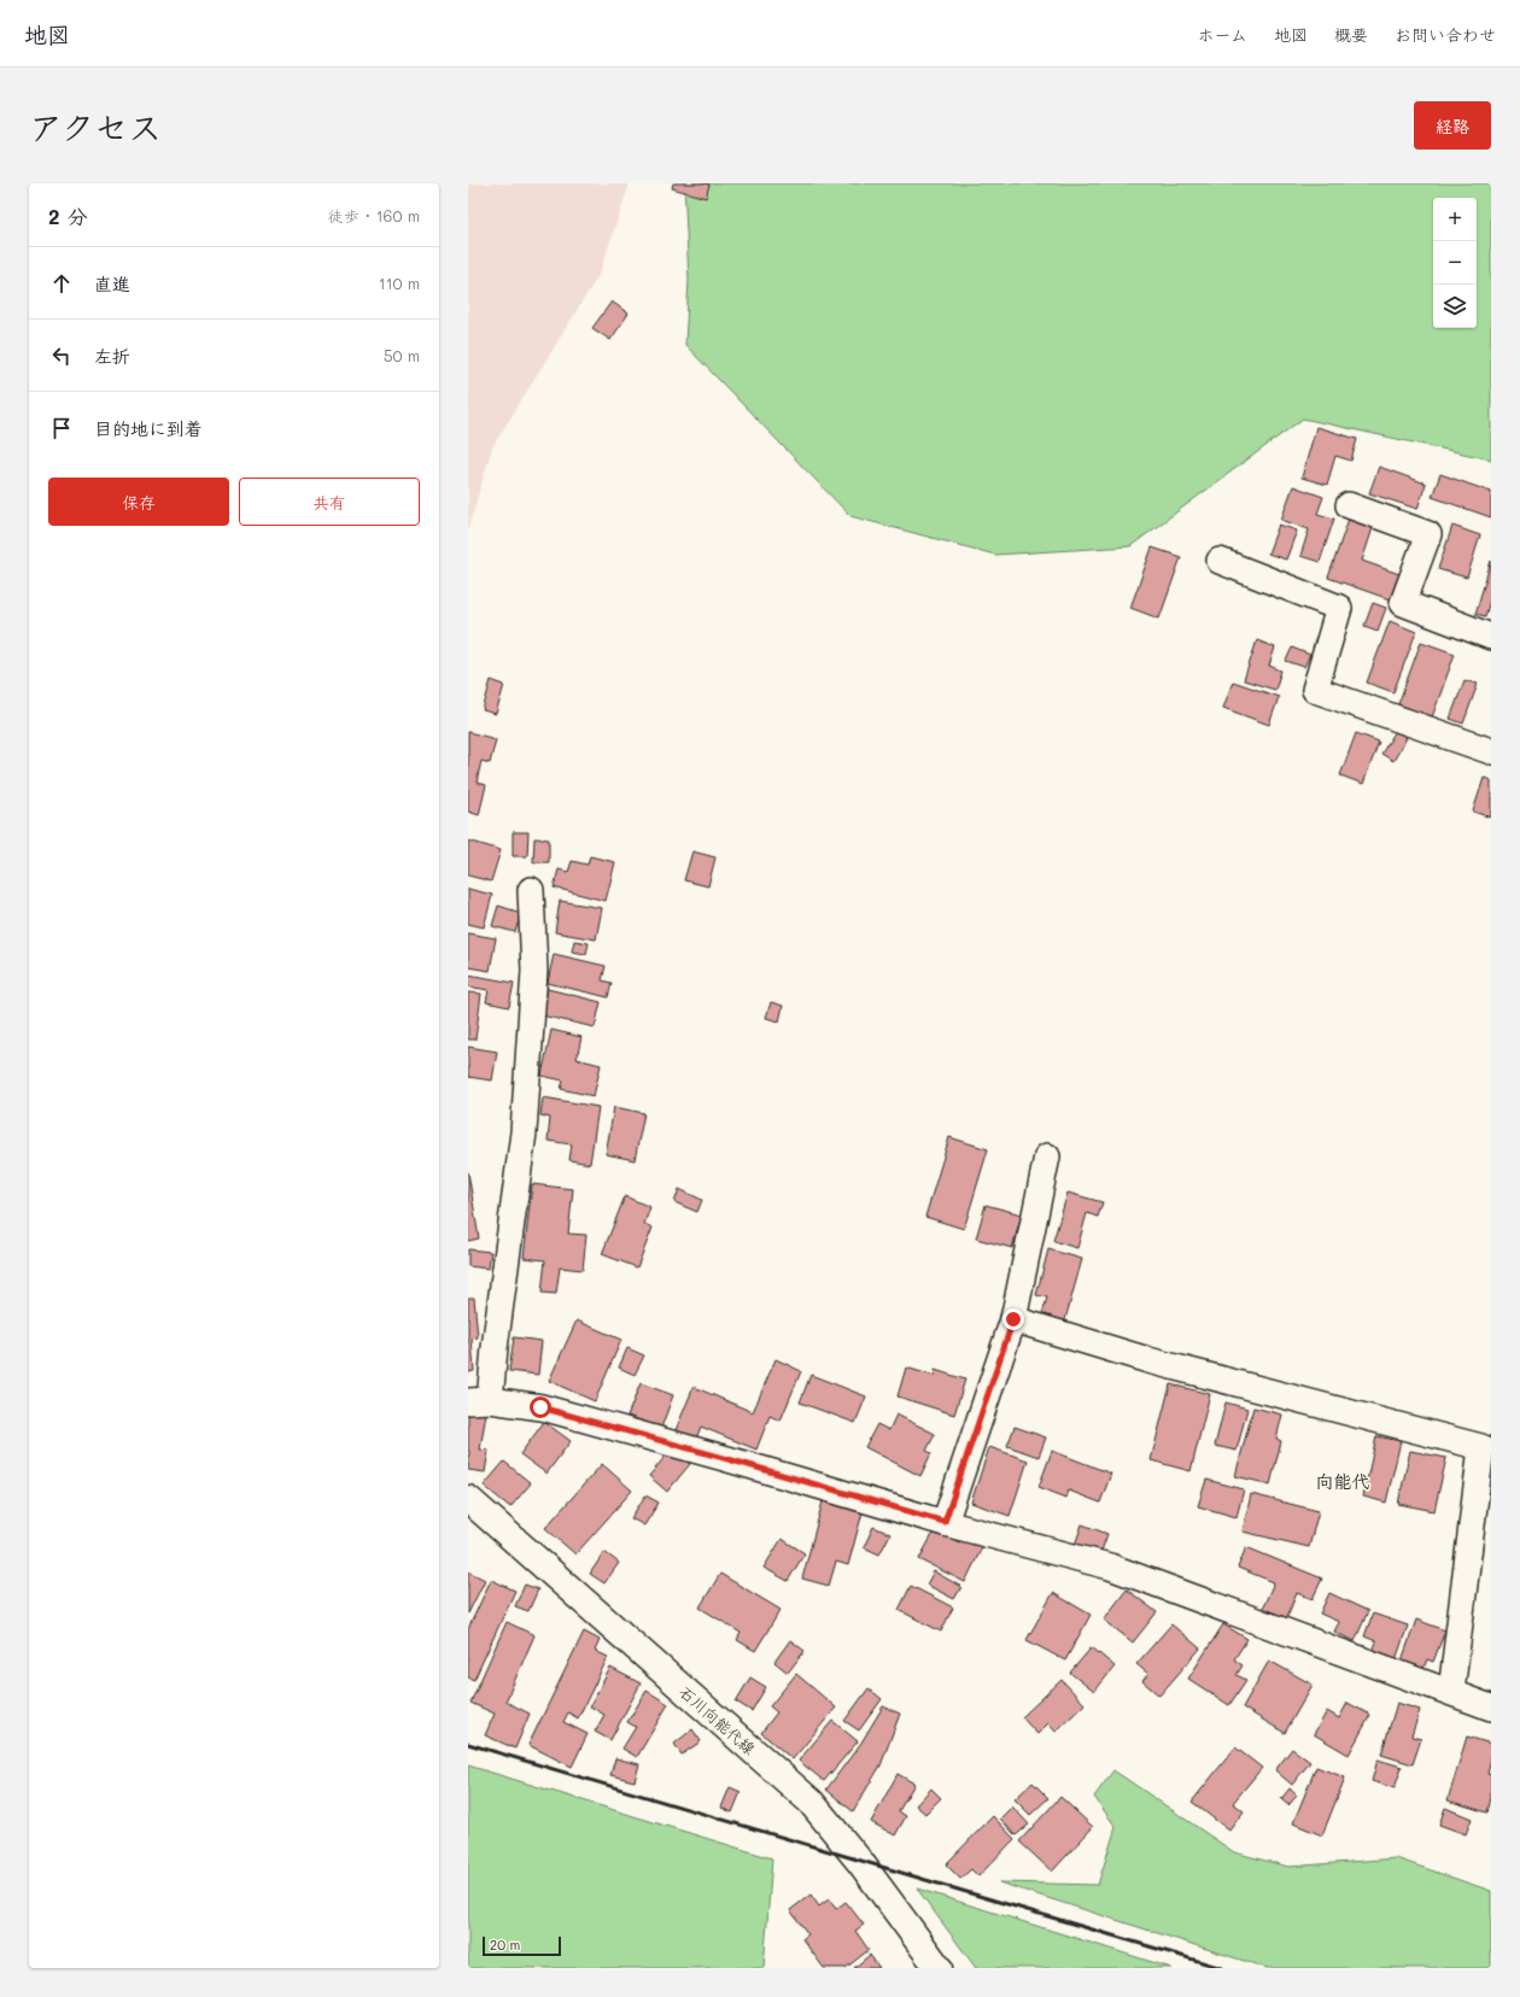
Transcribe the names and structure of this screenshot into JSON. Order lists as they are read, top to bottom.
{
  "streets": {
    "main road": ["石川向能代線"]
  },
  "districts": ["向能代"],
  "scale_bar": "20 m",
  "page": {
    "header": "地図",
    "nav": [
      "ホーム",
      "地図",
      "概要",
      "お問い合わせ"
    ],
    "title": "アクセス",
    "buttons": [
      "経路",
      ["保存", "共有"]
    ],
    "heading": ["2 分", "徒歩 · 160 m"],
    "map_buttons": ["+", "−"],
    "list": [
      ["直進", "110 m"],
      ["左折", "50 m"],
      "目的地に到着"
    ],
    "scale": "20 m"
  }
}
